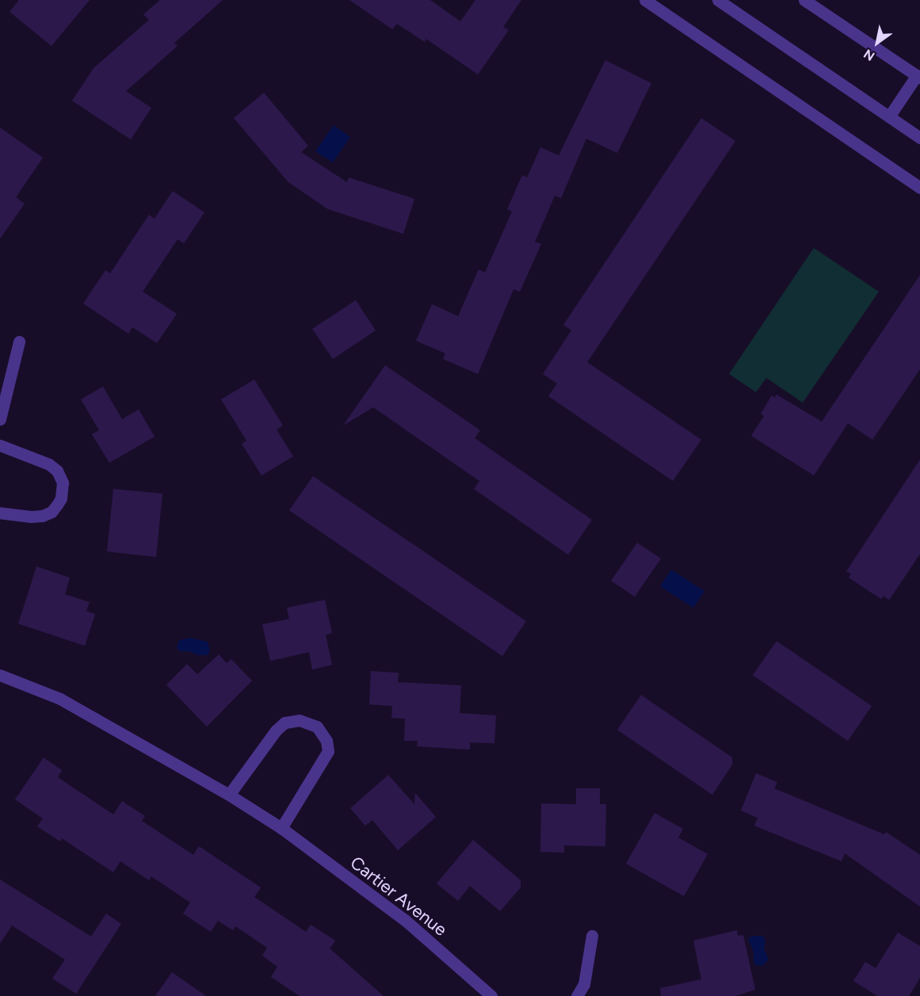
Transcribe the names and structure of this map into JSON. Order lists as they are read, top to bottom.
{
  "streets": {
    "street": ["Cartier Avenue"]
  },
  "north": "bottom left"
}
